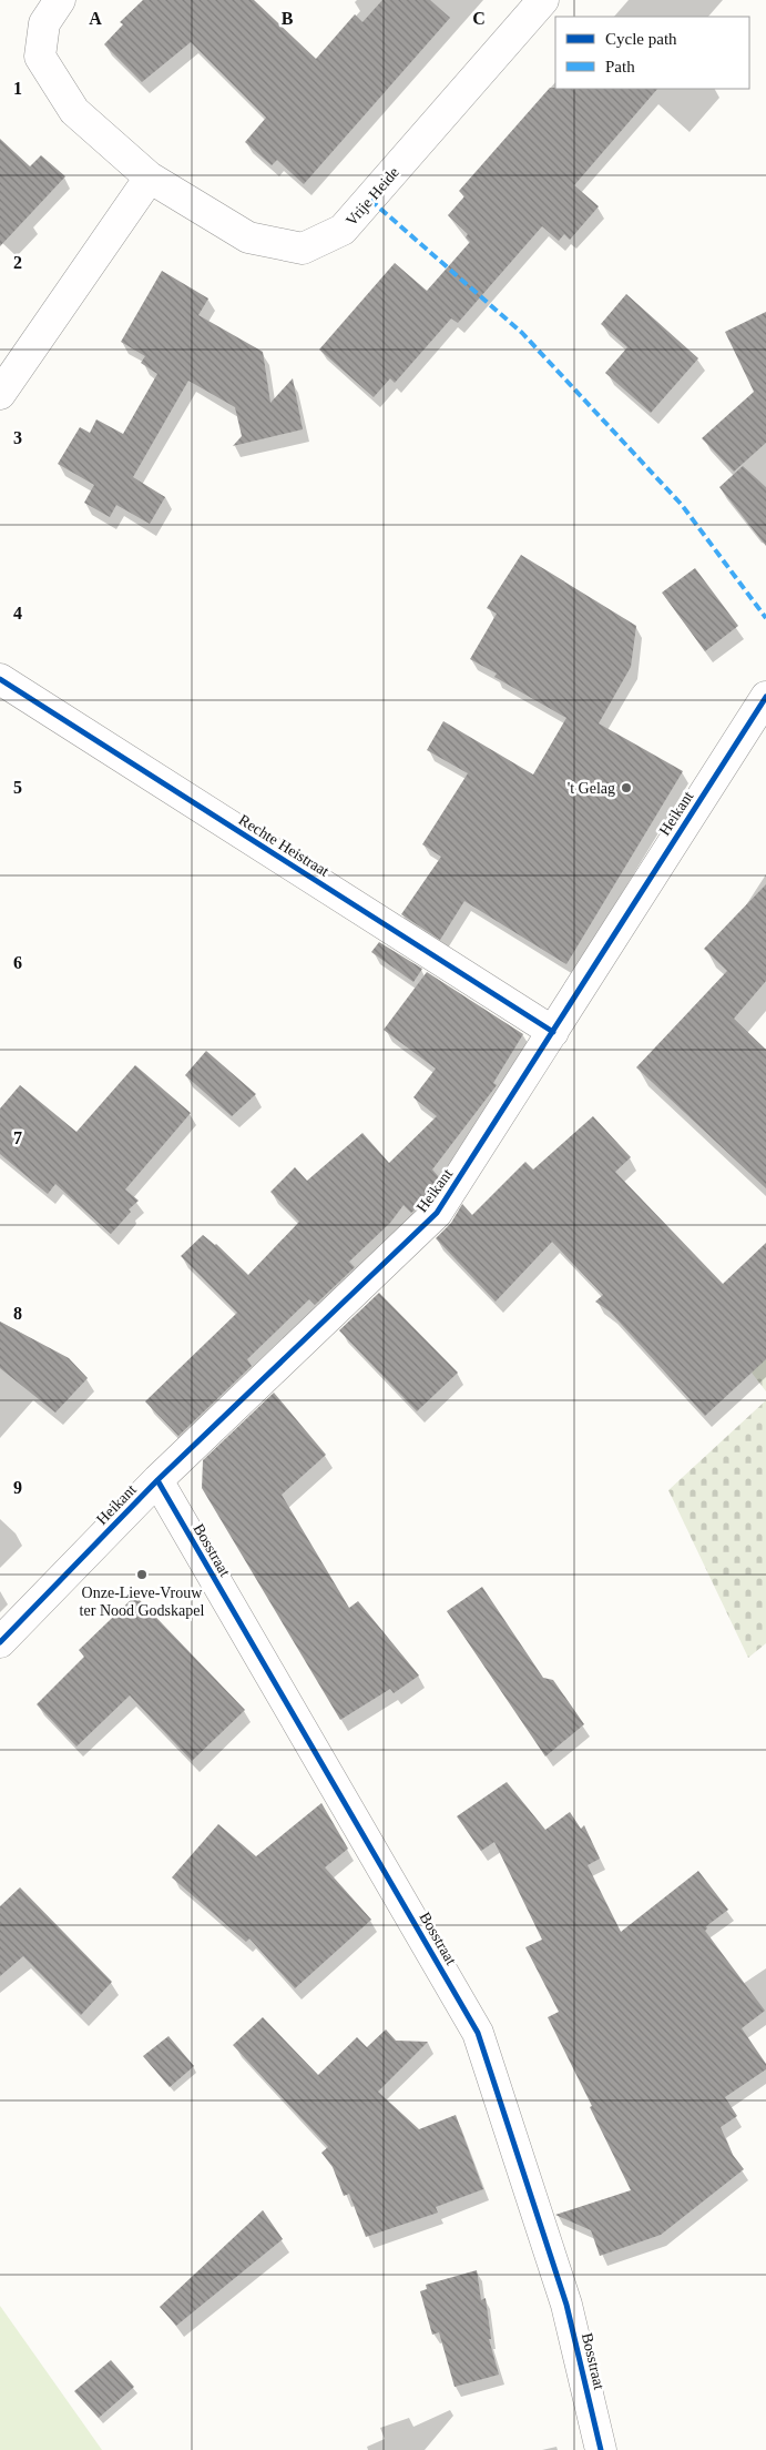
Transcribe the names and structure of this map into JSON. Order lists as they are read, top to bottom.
{
  "streets": {
    "street": [
      "Vrije Heide",
      "Heikant",
      "Rechte Heistraat",
      "Bosstraat"
    ]
  },
  "crossings": [
    ["Heikant", "Rechte Heistraat"],
    ["Heikant", "Bosstraat"]
  ],
  "places": ["'t Gelag", "Onze-Lieve-Vrouw ter Nood Godskapel"],
  "legend": ["Cycle path", "Path"],
  "grid": {
    "columns": ["A", "B", "C"],
    "rows": [
      "1",
      "2",
      "3",
      "4",
      "5",
      "6",
      "7",
      "8",
      "9"
    ]
  }
}
